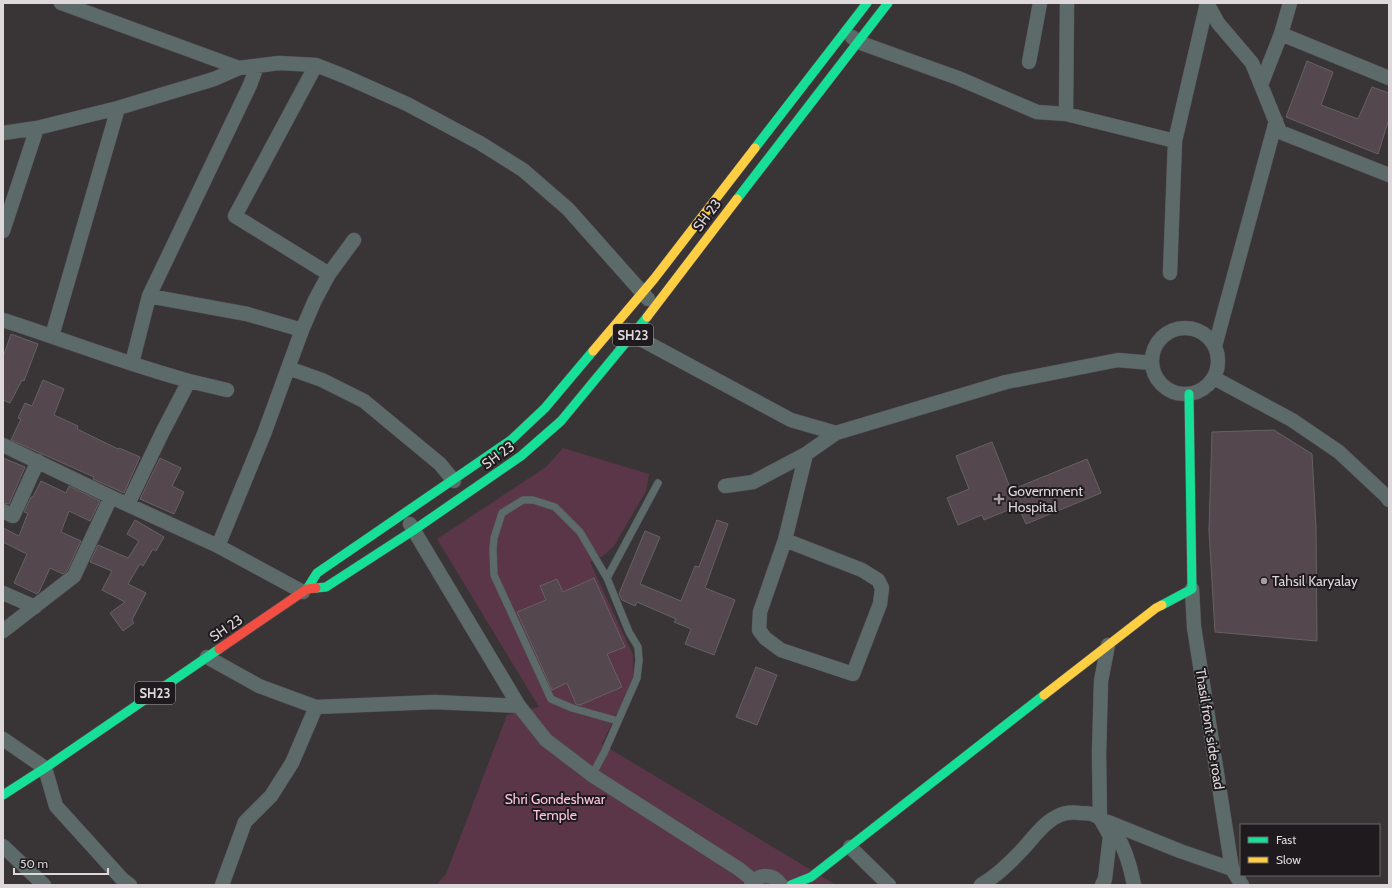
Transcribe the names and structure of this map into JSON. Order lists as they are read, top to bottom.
{
  "streets": {
    "main road": ["SH 23", "SH23"],
    "street": ["Thasil front side road"]
  },
  "parks": ["Shri Gondeshwar Temple"],
  "places": {
    "health": ["Government Hospital"],
    "other": ["Tahsil Karyalay"]
  },
  "legend": ["Fast", "Slow"],
  "scale_bar": "50 m"
}
